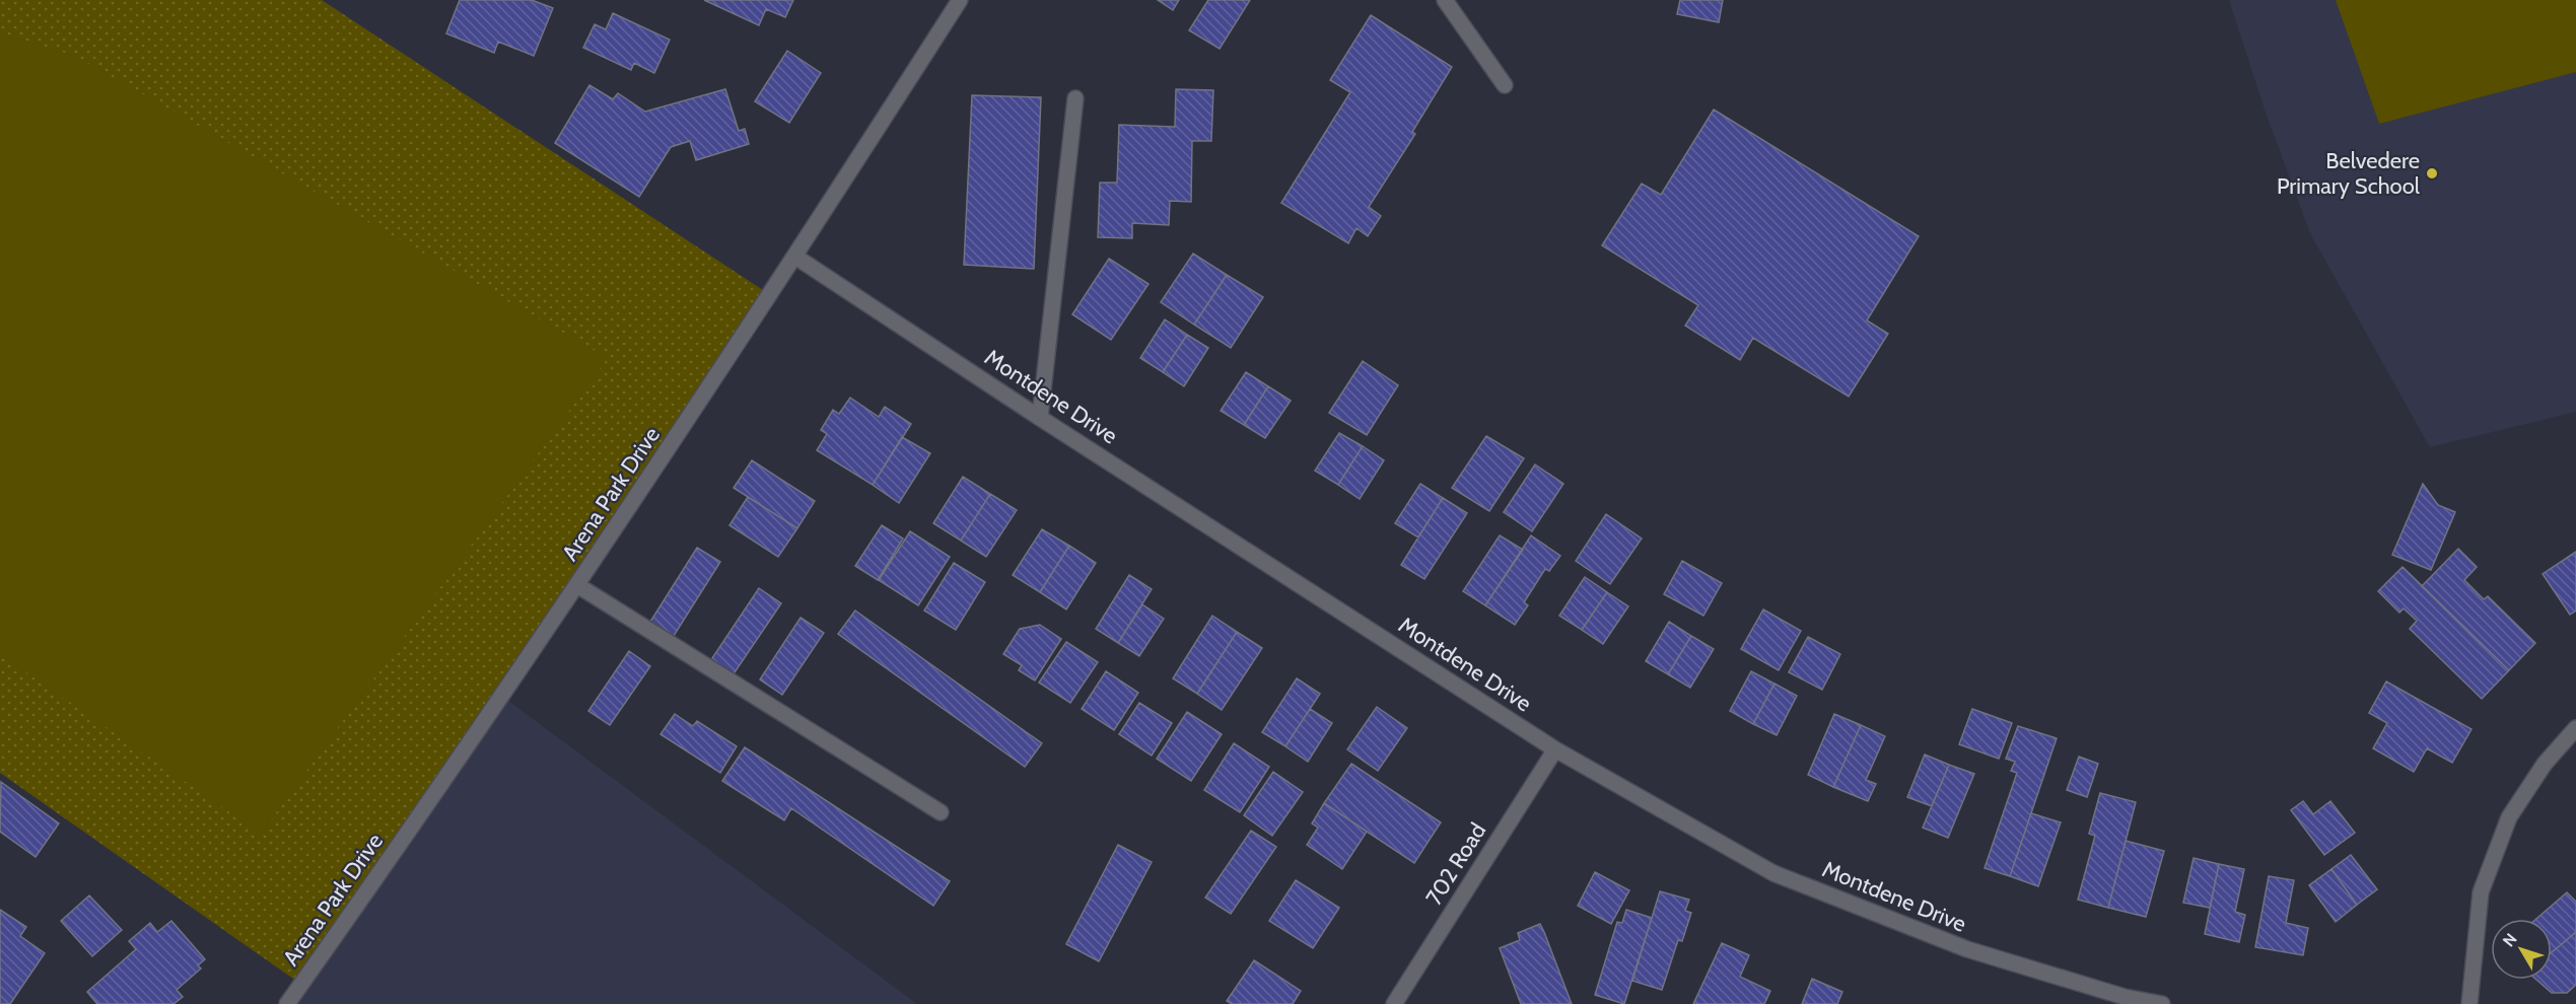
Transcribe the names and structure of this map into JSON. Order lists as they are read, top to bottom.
{
  "streets": {
    "street": ["Montdene Drive", "Arena Park Drive", "702 Road"]
  },
  "crossings": [
    ["Montdene Drive", "Arena Park Drive"],
    ["Montdene Drive", "702 Road"]
  ],
  "places": ["Belvedere Primary School"],
  "north": "top left"
}
